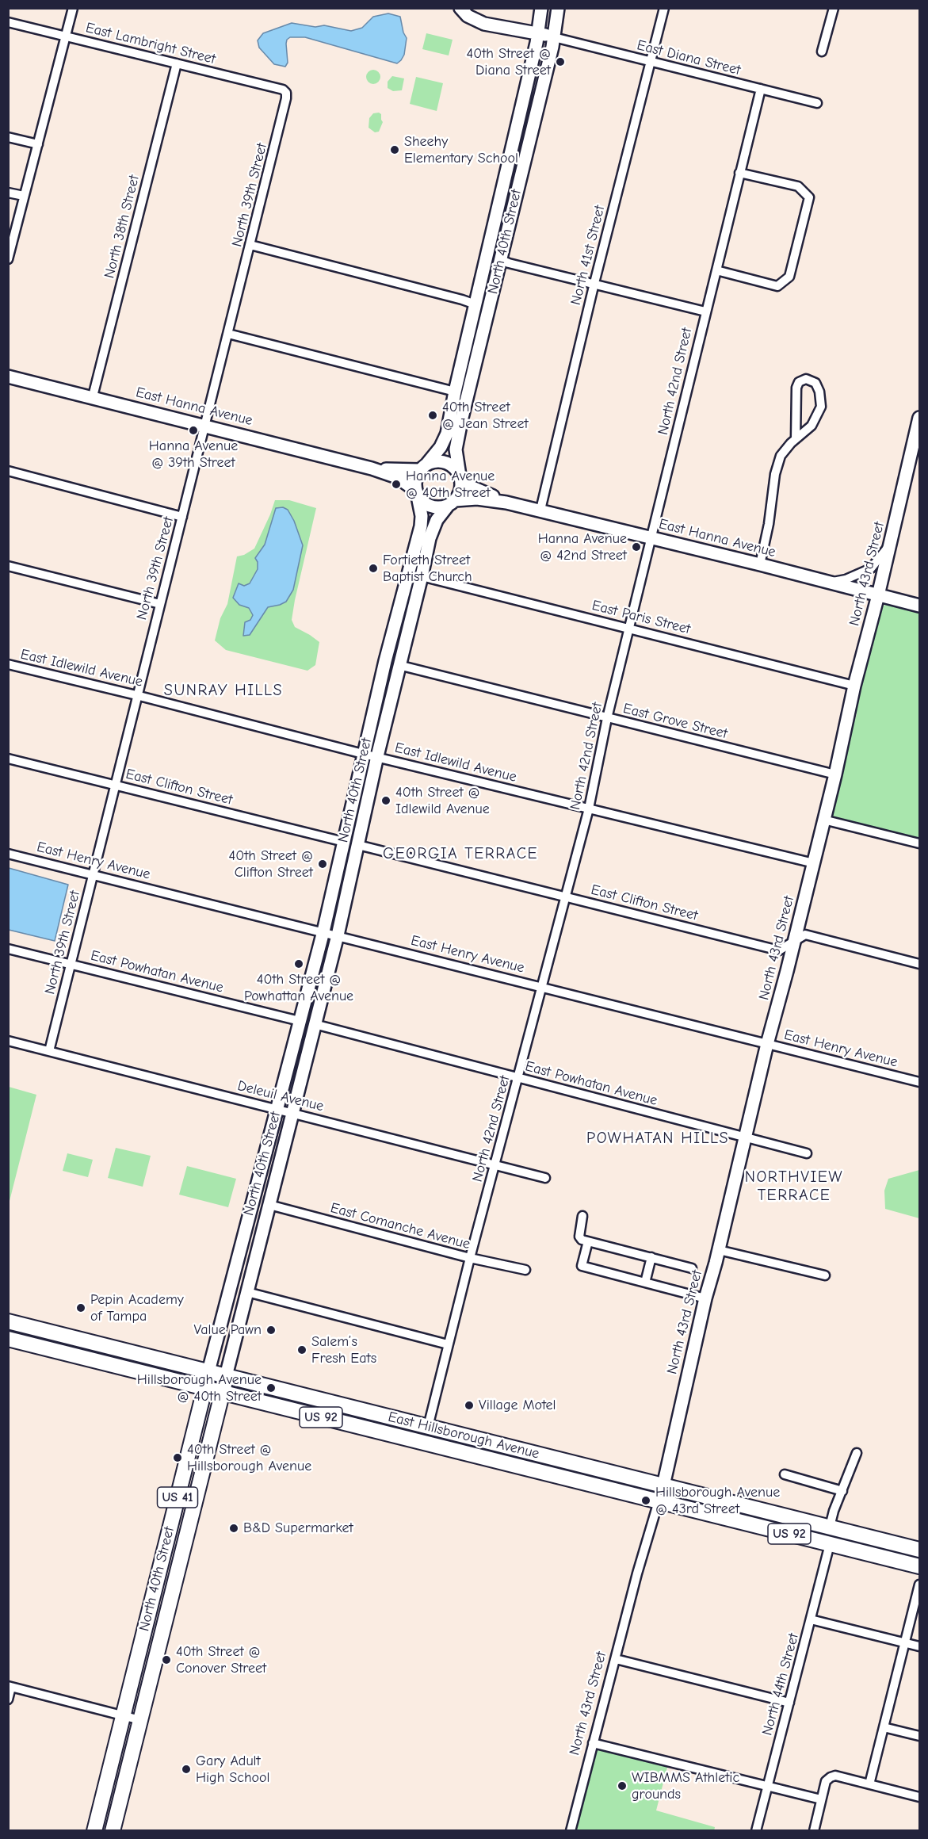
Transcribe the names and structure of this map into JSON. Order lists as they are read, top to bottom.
{
  "streets": {
    "main road": [
      "North 40th Street",
      "East Hanna Avenue",
      "North 43rd Street",
      "US 92",
      "East Hillsborough Avenue",
      "US 41"
    ],
    "street": [
      "East Lambright Street",
      "East Diana Street",
      "North 39th Street",
      "North 38th Street",
      "North 41st Street",
      "North 42nd Street",
      "East Paris Street",
      "East Idlewild Avenue",
      "East Grove Street",
      "East Clifton Street",
      "East Henry Avenue",
      "East Powhatan Avenue",
      "Deleuil Avenue",
      "East Comanche Avenue",
      "North 44th Street"
    ]
  },
  "crossings": [
    ["East Lambright Street", "North 39th Street"],
    ["East Lambright Street", "North 38th Street"],
    ["East Diana Street", "North 40th Street"],
    ["East Diana Street", "North 41st Street"],
    ["East Diana Street", "North 42nd Street"],
    ["North 39th Street", "East Hanna Avenue"],
    ["North 39th Street", "East Idlewild Avenue"],
    ["North 39th Street", "East Clifton Street"],
    ["North 39th Street", "East Henry Avenue"],
    ["North 39th Street", "East Powhatan Avenue"],
    ["North 39th Street", "Deleuil Avenue"],
    ["North 38th Street", "East Hanna Avenue"],
    ["North 40th Street", "East Hanna Avenue"],
    ["North 40th Street", "East Paris Street"],
    ["North 40th Street", "East Idlewild Avenue"],
    ["North 40th Street", "East Grove Street"],
    ["North 40th Street", "East Clifton Street"],
    ["North 40th Street", "East Henry Avenue"],
    ["North 40th Street", "East Powhatan Avenue"],
    ["North 40th Street", "Deleuil Avenue"],
    ["North 40th Street", "East Comanche Avenue"],
    ["North 40th Street", "East Hillsborough Avenue"],
    ["North 41st Street", "East Hanna Avenue"],
    ["North 42nd Street", "East Hanna Avenue"],
    ["North 42nd Street", "East Paris Street"],
    ["North 42nd Street", "East Idlewild Avenue"],
    ["North 42nd Street", "East Grove Street"],
    ["North 42nd Street", "East Clifton Street"],
    ["North 42nd Street", "East Henry Avenue"],
    ["North 42nd Street", "East Powhatan Avenue"],
    ["North 42nd Street", "Deleuil Avenue"],
    ["North 42nd Street", "East Comanche Avenue"],
    ["North 42nd Street", "East Hillsborough Avenue"],
    ["East Hanna Avenue", "North 43rd Street"],
    ["North 43rd Street", "East Paris Street"],
    ["North 43rd Street", "East Idlewild Avenue"],
    ["North 43rd Street", "East Grove Street"],
    ["North 43rd Street", "East Clifton Street"],
    ["North 43rd Street", "East Henry Avenue"],
    ["North 43rd Street", "East Powhatan Avenue"],
    ["North 43rd Street", "East Hillsborough Avenue"],
    ["East Hillsborough Avenue", "North 44th Street"]
  ],
  "districts": [
    "SUNRAY HILLS",
    "GEORGIA TERRACE",
    "POWHATAN HILLS",
    "NORTHVIEW TERRACE"
  ],
  "places": [
    "40th Street @ Diana Street",
    "Sheehy Elementary School",
    "40th Street @ Jean Street",
    "Hanna Avenue @ 39th Street",
    "Hanna Avenue @ 40th Street",
    "Hanna Avenue @ 42nd Street",
    "Fortieth Street Baptist Church",
    "40th Street @ Idlewild Avenue",
    "40th Street @ Clifton Street",
    "40th Street @ Powhattan Avenue",
    "Pepin Academy of Tampa",
    "Value Pawn",
    "Salem’s Fresh Eats",
    "Hillsborough Avenue @ 40th Street",
    "Village Motel",
    "40th Street @ Hillsborough Avenue",
    "Hillsborough Avenue @ 43rd Street",
    "B&D Supermarket",
    "40th Street @ Conover Street",
    "Gary Adult High School",
    "WIBMMS Athletic grounds"
  ]
}
